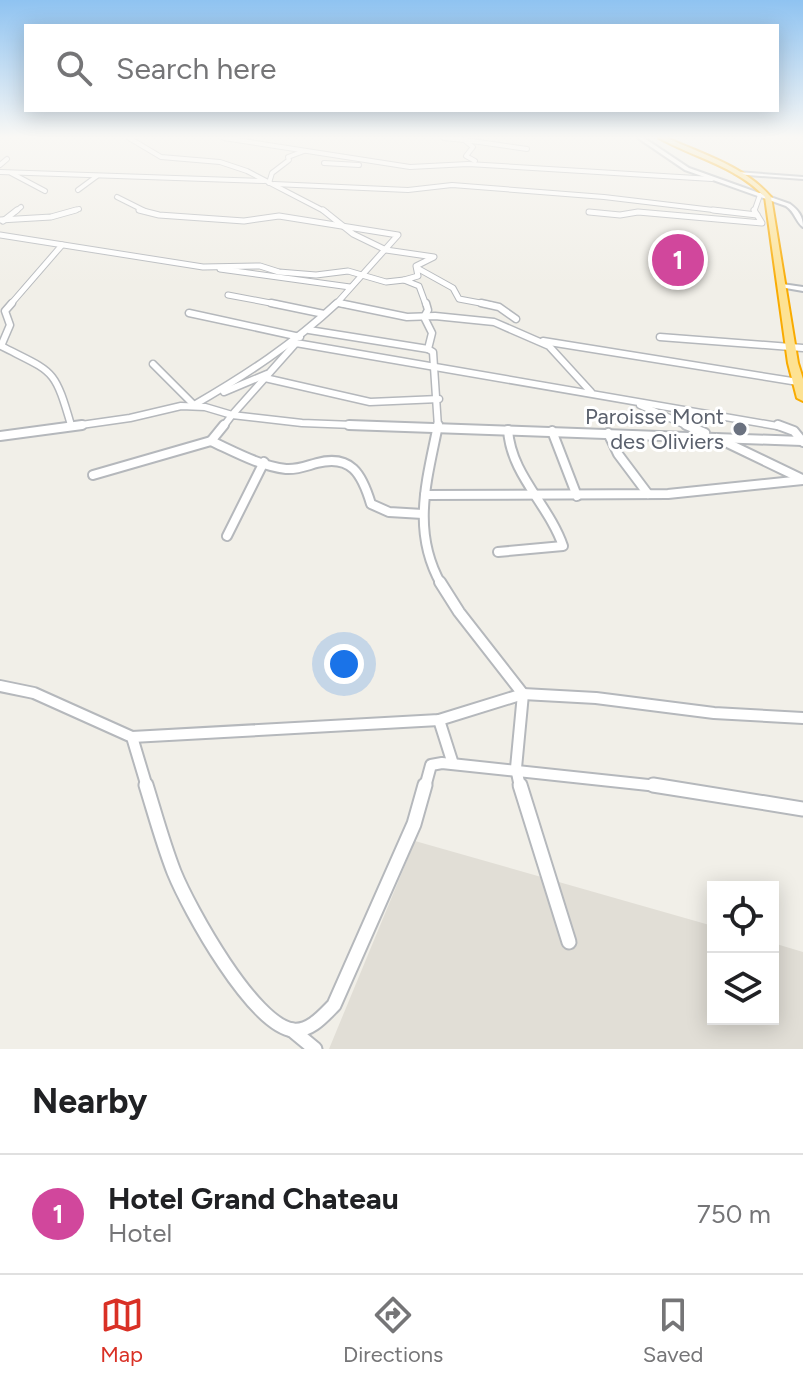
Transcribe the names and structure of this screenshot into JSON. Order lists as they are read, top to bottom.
{
  "places": ["Paroisse Mont des Oliviers"],
  "page": {
    "search": "Search here",
    "pins": "1",
    "heading": "Nearby",
    "list": [
      {
        "mark": "1",
        "name": "Hotel Grand Chateau",
        "note": "Hotel",
        "value": "750 m"
      }
    ],
    "nav": ["Map", "Directions", "Saved"]
  }
}
